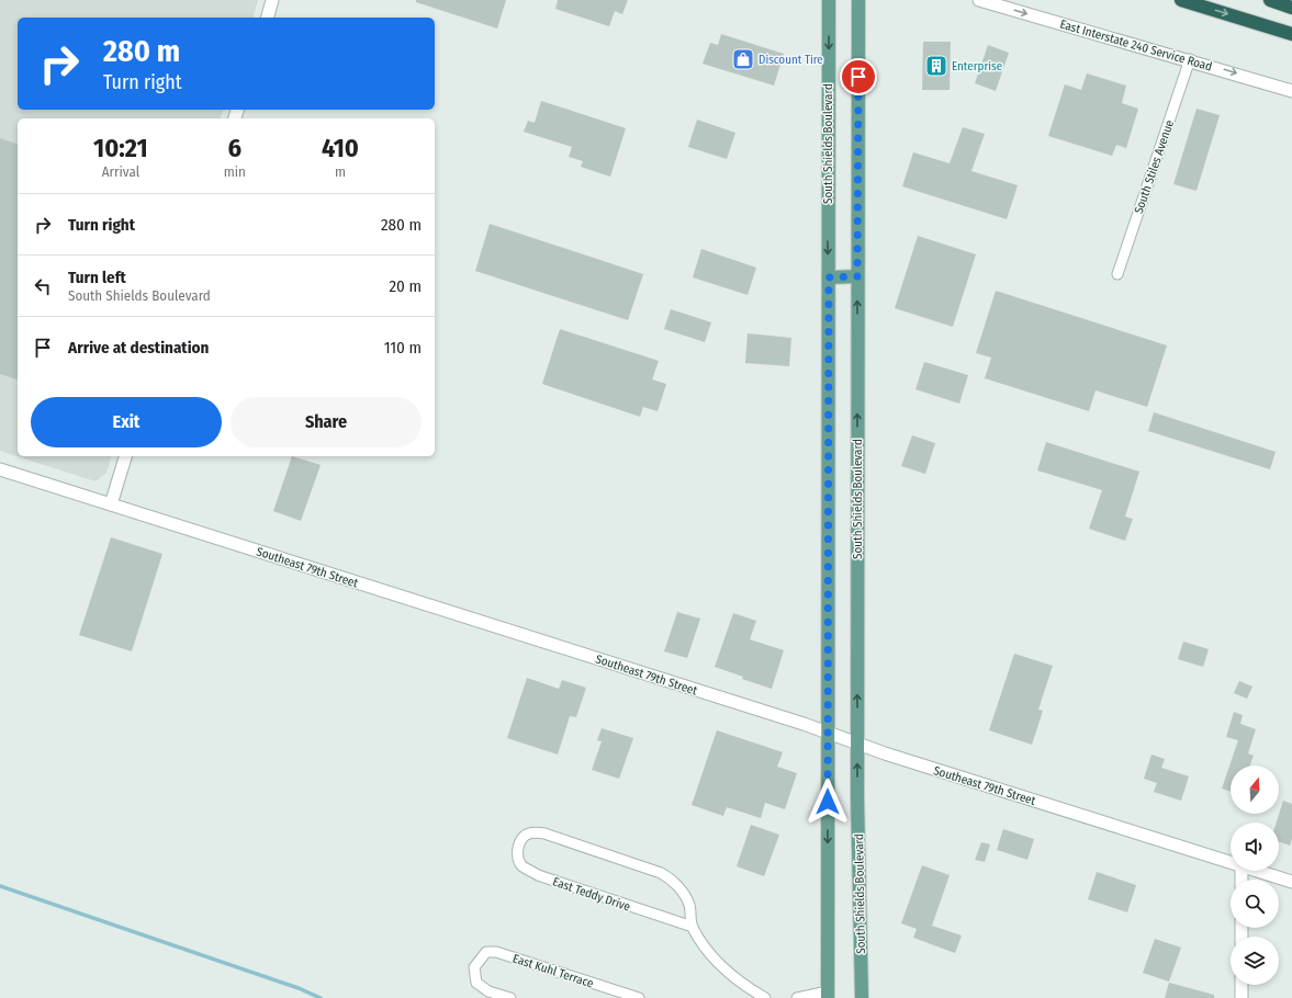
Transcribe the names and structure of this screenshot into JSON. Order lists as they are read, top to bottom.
{
  "streets": {
    "main road": ["South Shields Boulevard"],
    "street": [
      "East Interstate 240 Service Road",
      "South Stiles Avenue",
      "Southeast 79th Street",
      "East Teddy Drive",
      "East Kuhl Terrace"
    ]
  },
  "crossings": [
    ["East Interstate 240 Service Road", "South Stiles Avenue"],
    ["South Shields Boulevard", "Southeast 79th Street"]
  ],
  "one_way": ["East Interstate 240 Service Road"],
  "places": {
    "shop": ["Discount Tire"],
    "building": ["Enterprise"]
  },
  "north": "top",
  "page": {
    "turn": ["280 m", "Turn right"],
    "eta": [
      "10:21",
      "Arrival",
      "6",
      "min",
      "410",
      "m"
    ],
    "list": [
      {
        "name": "Turn right",
        "value": "280 m"
      },
      {
        "name": "Turn left",
        "note": "South Shields Boulevard",
        "value": "20 m"
      },
      {
        "name": "Arrive at destination",
        "value": "110 m"
      }
    ],
    "buttons": ["Exit", "Share"]
  }
}
